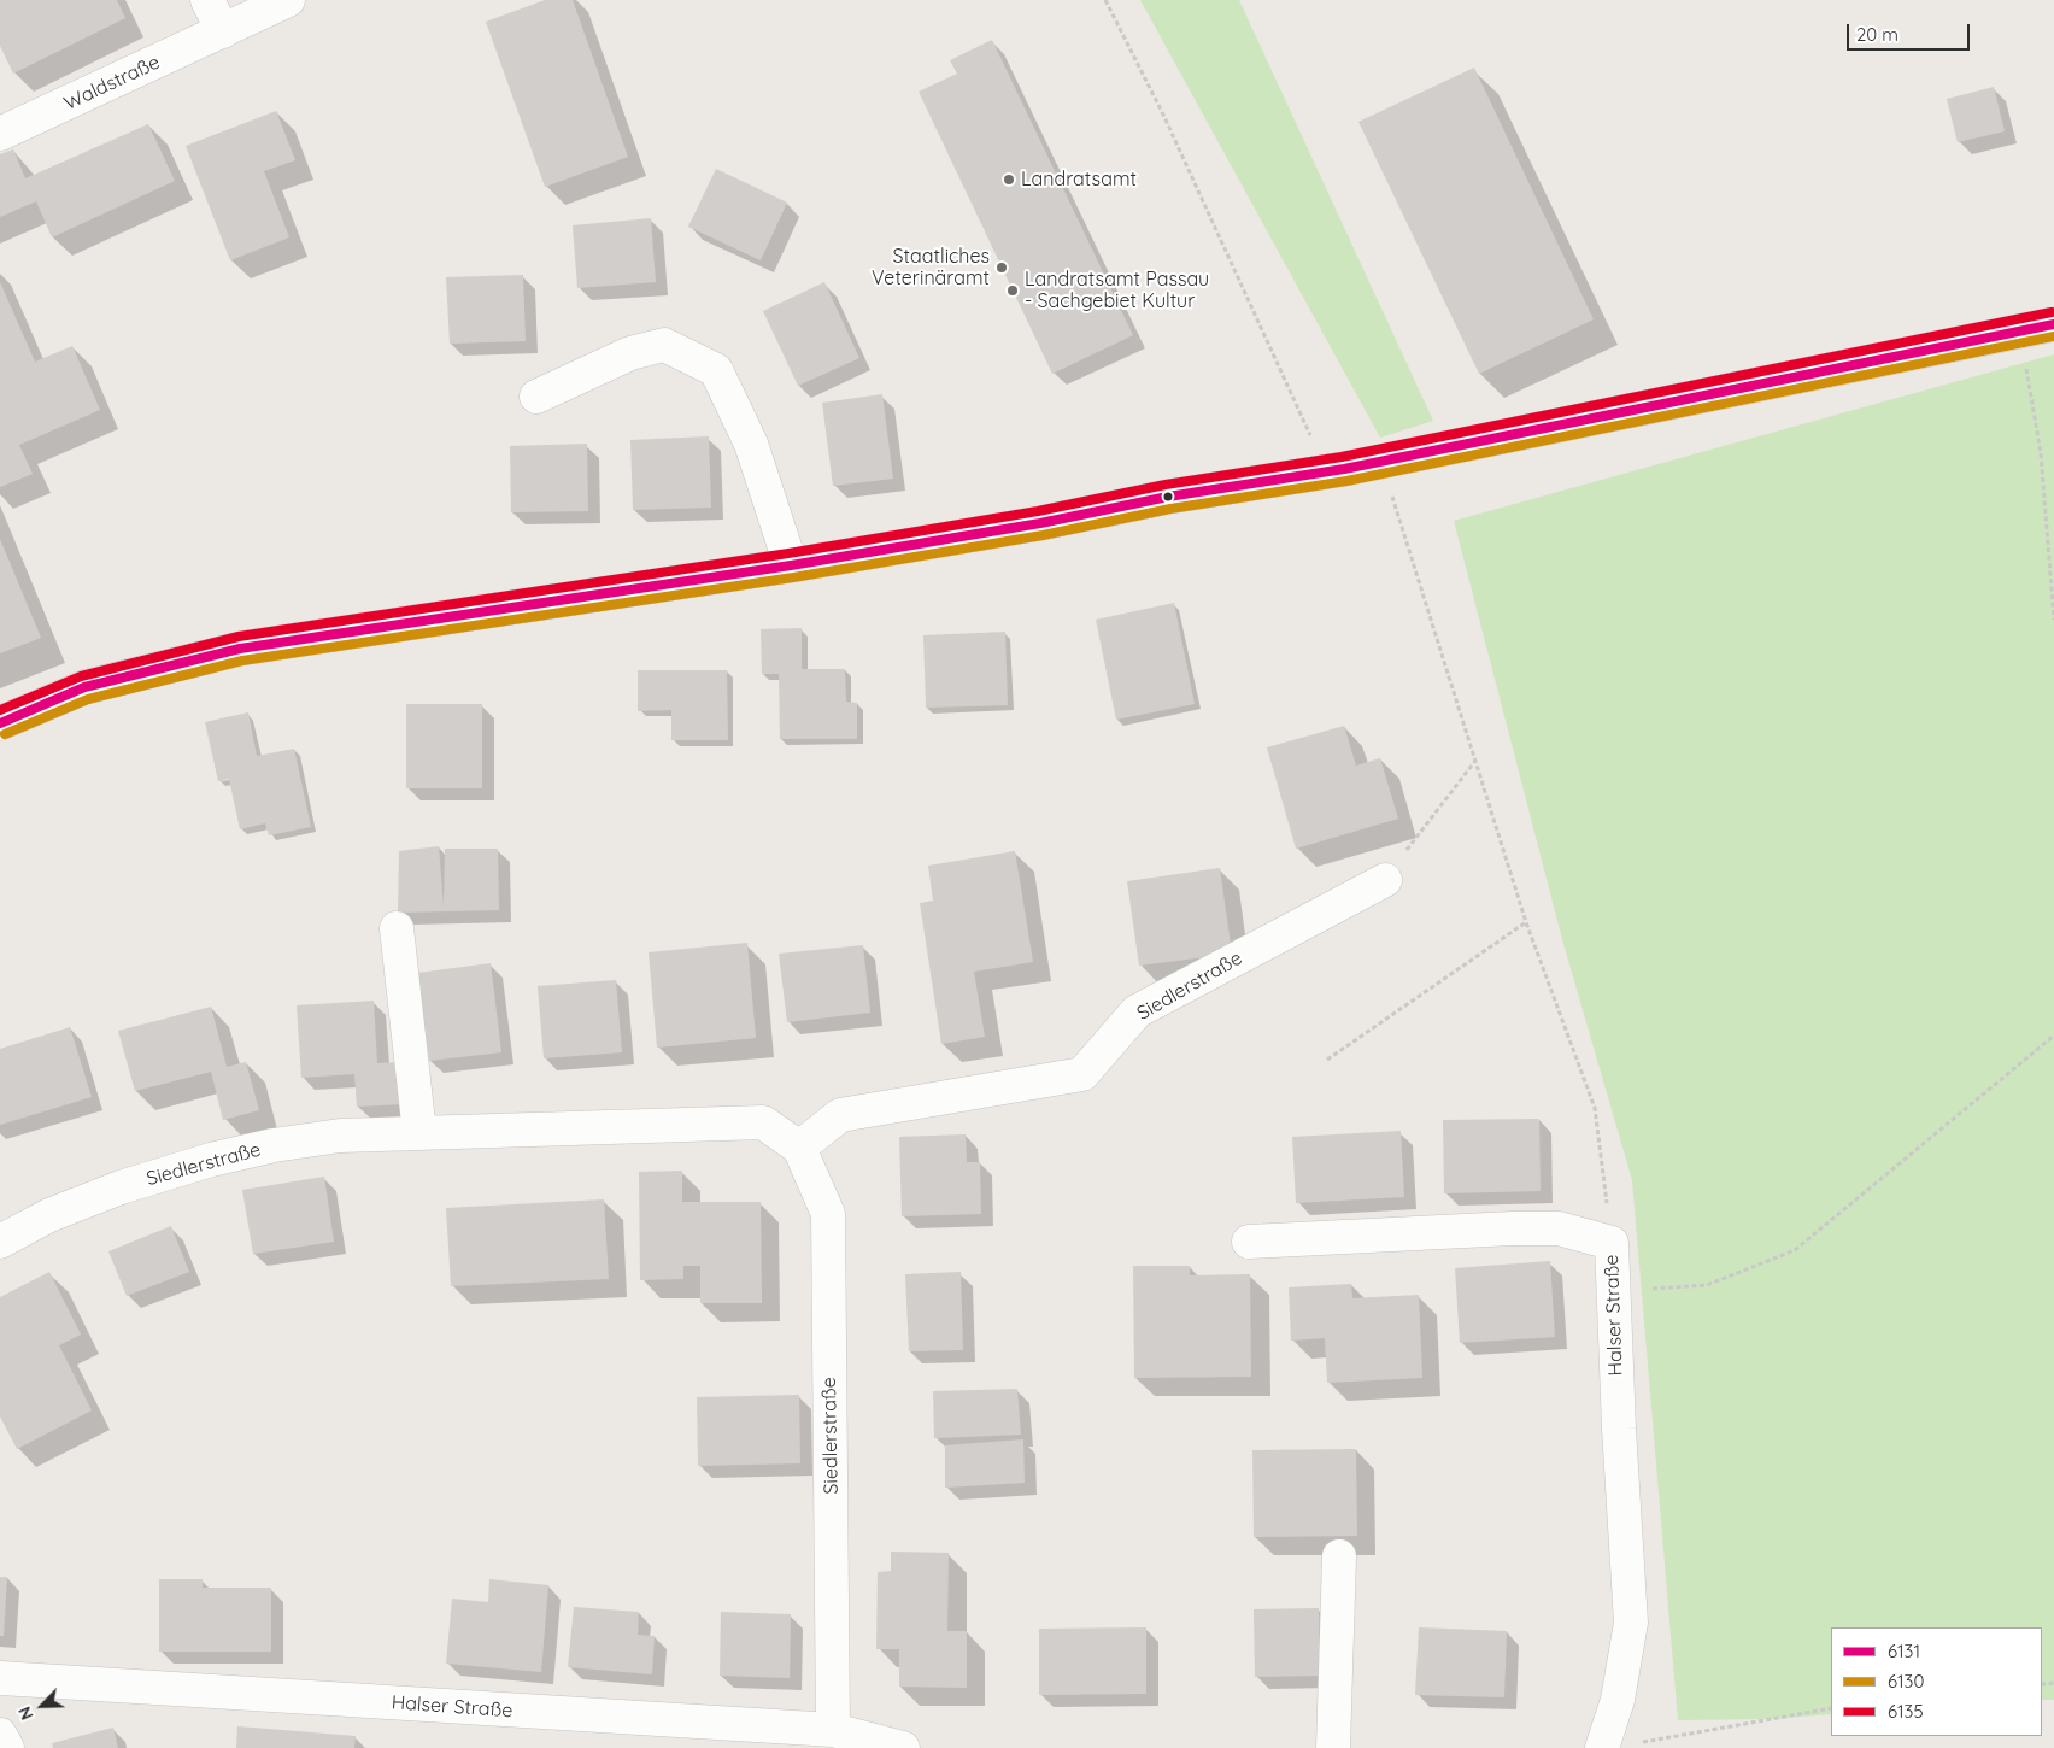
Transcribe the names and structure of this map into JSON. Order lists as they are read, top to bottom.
{
  "streets": {
    "street": ["Waldstraße", "Siedlerstraße", "Halser Straße"]
  },
  "crossings": [
    ["Siedlerstraße", "Halser Straße"]
  ],
  "places": ["Landratsamt", "Staatliches Veterinäramt", "Landratsamt Passau - Sachgebiet Kultur"],
  "lines": ["transit line 6135", "transit line 6131", "transit line 6130"],
  "legend": ["6131", "6130", "6135"],
  "scale_bar": "20 m",
  "north": "bottom left"
}
